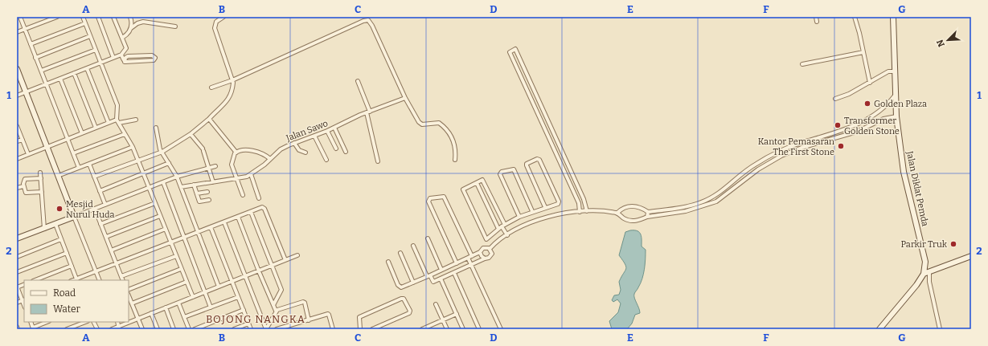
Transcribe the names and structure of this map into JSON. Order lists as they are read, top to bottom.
{
  "streets": {
    "street": ["Jalan Sawo", "Jalan Diklat Pemda"]
  },
  "districts": ["BOJONG NANGKA"],
  "places": [
    "Golden Plaza",
    "Transformer Golden Stone",
    "Kantor Pemasaran The First Stone",
    "Mesjid Nurul Huda",
    "Parkir Truk"
  ],
  "legend": ["Road", "Water"],
  "north": "bottom left",
  "grid": {
    "columns": [
      "A",
      "B",
      "C",
      "D",
      "E",
      "F",
      "G"
    ],
    "rows": ["1", "2"]
  }
}
